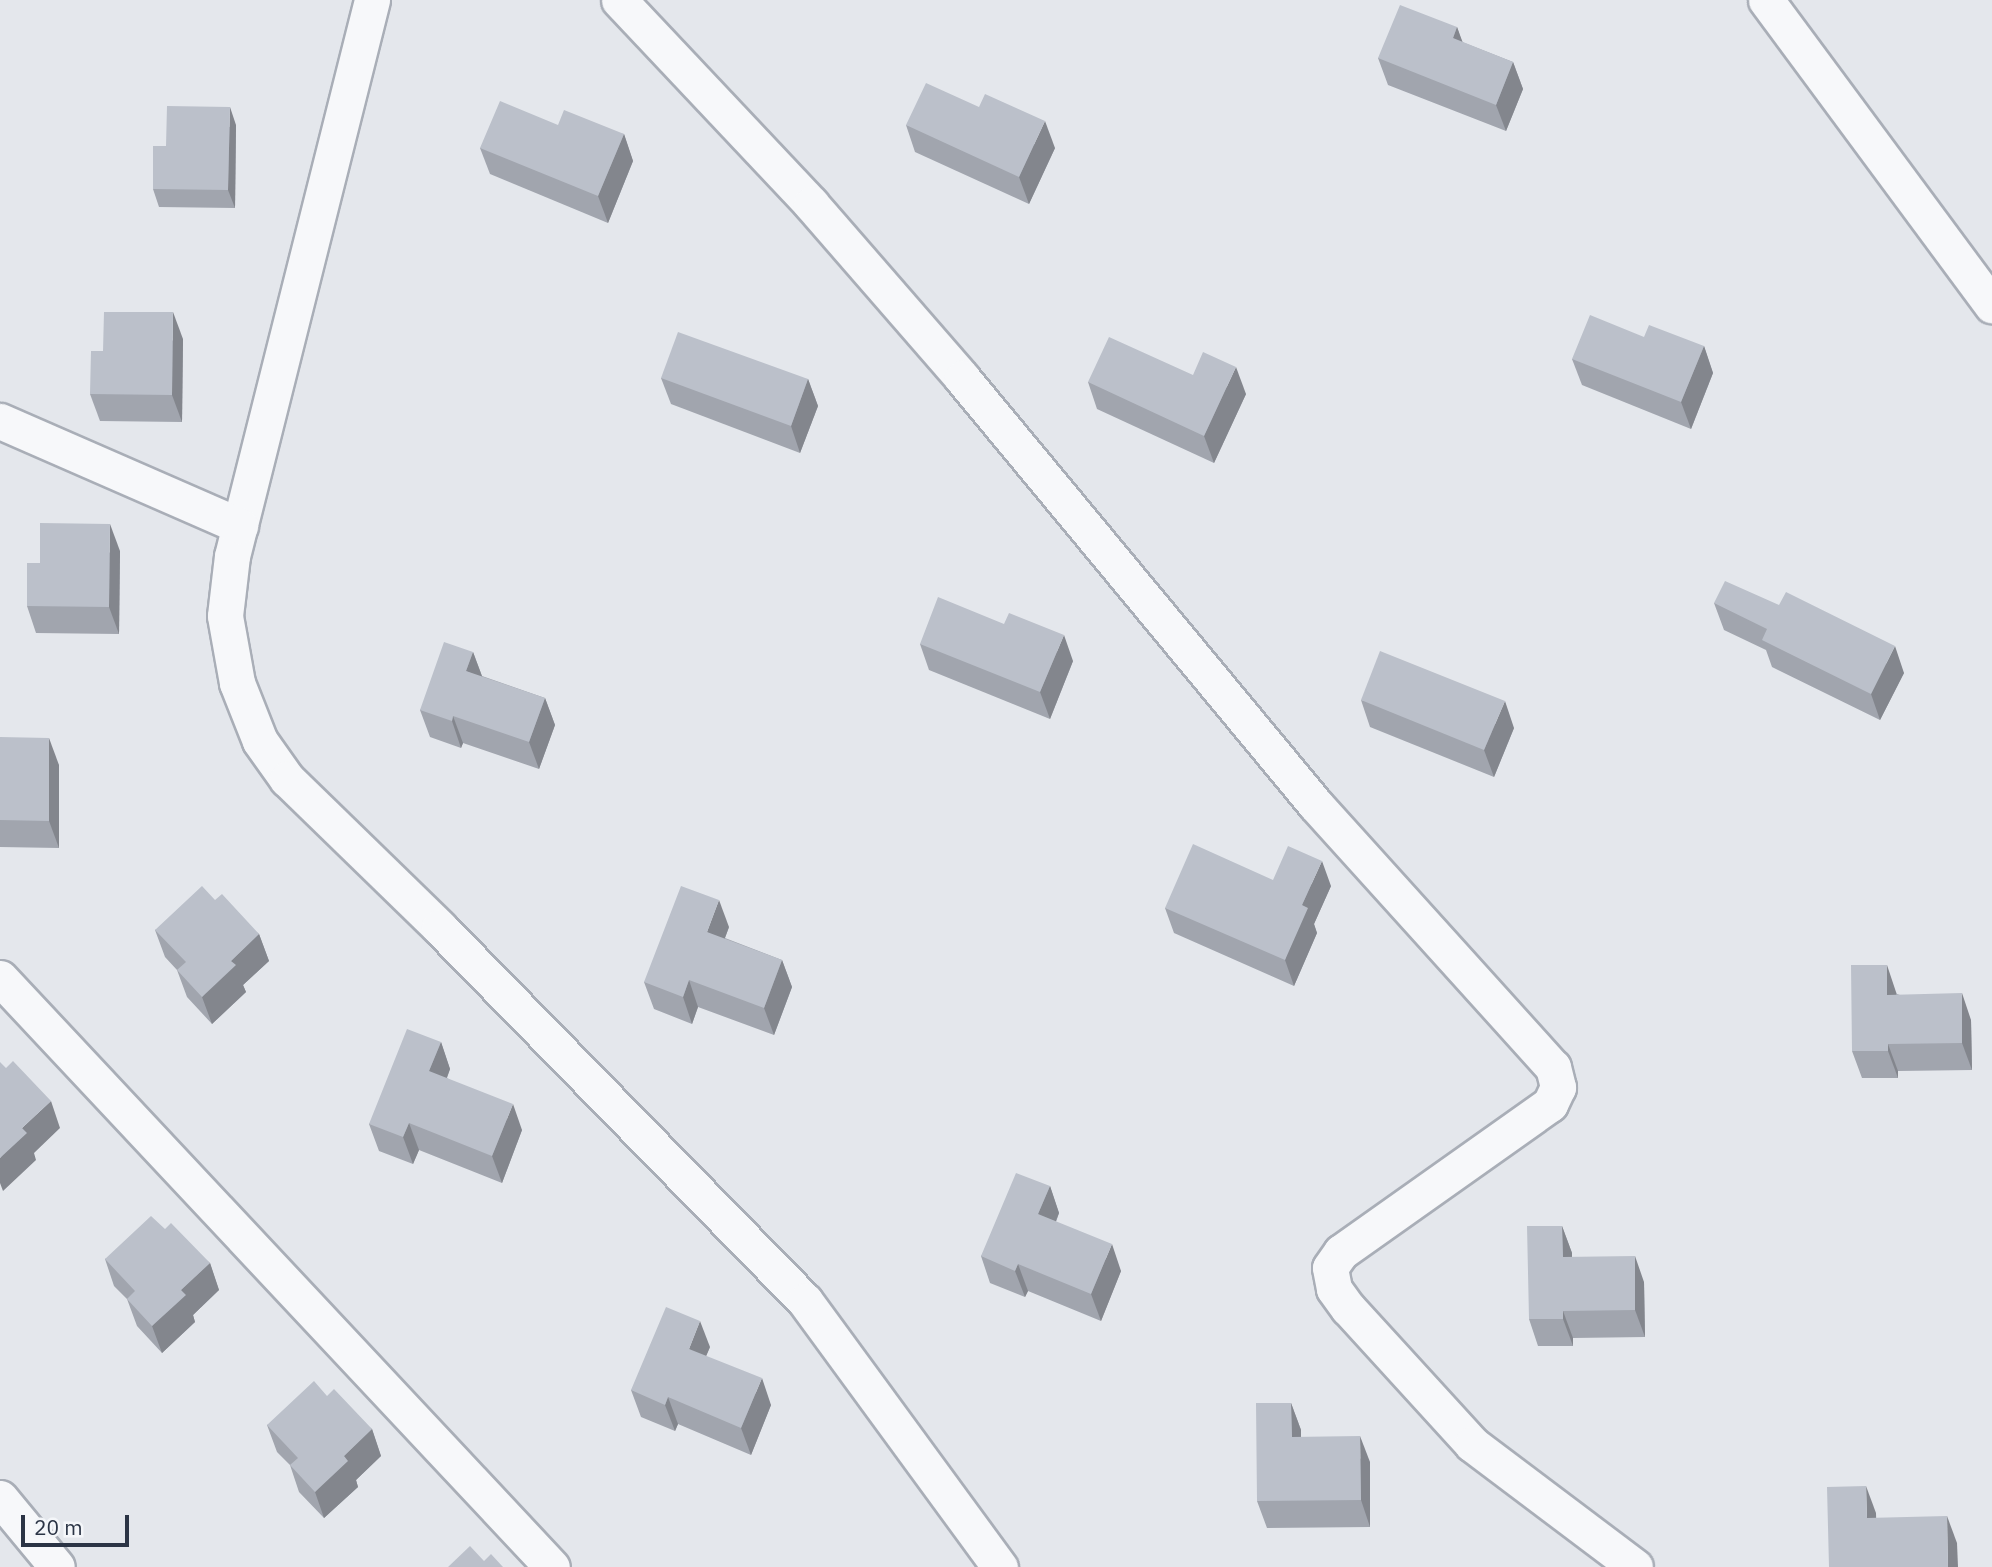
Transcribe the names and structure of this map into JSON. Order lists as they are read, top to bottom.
{
  "scale_bar": "20 m"
}
